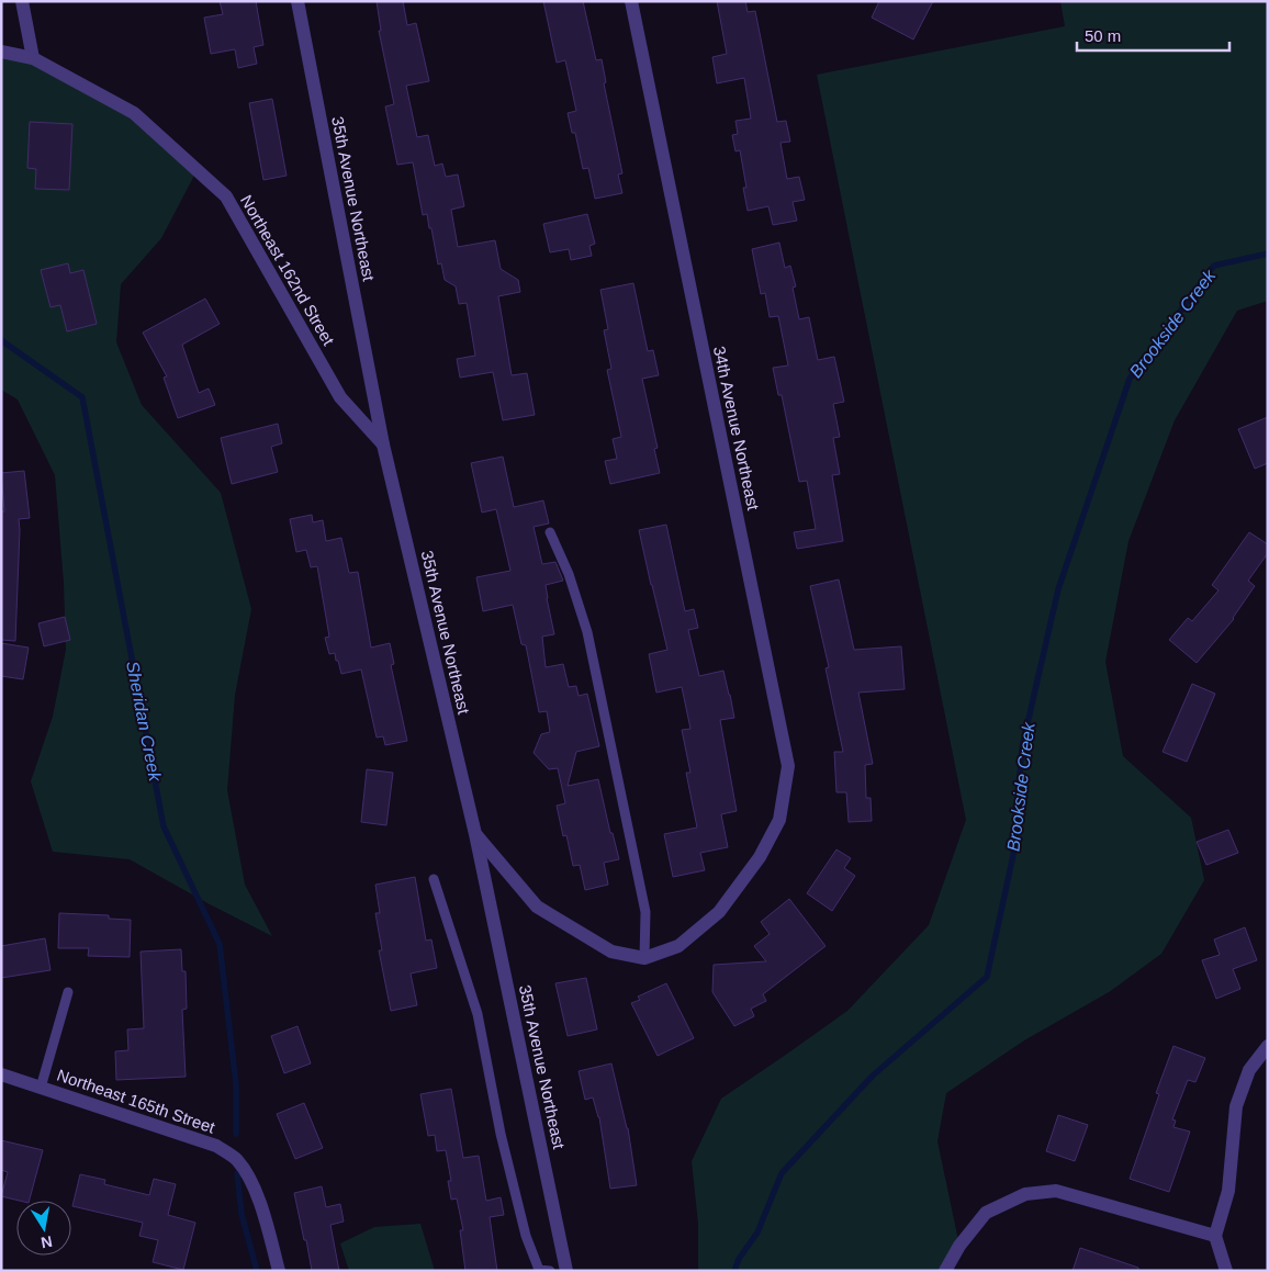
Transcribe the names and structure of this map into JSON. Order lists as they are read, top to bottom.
{
  "streets": {
    "street": [
      "35th Avenue Northeast",
      "Northeast 162nd Street",
      "34th Avenue Northeast",
      "Northeast 165th Street"
    ]
  },
  "crossings": [
    ["35th Avenue Northeast", "Northeast 162nd Street"]
  ],
  "water": ["Brookside Creek", "Sheridan Creek"],
  "scale_bar": "50 m",
  "north": "bottom"
}
